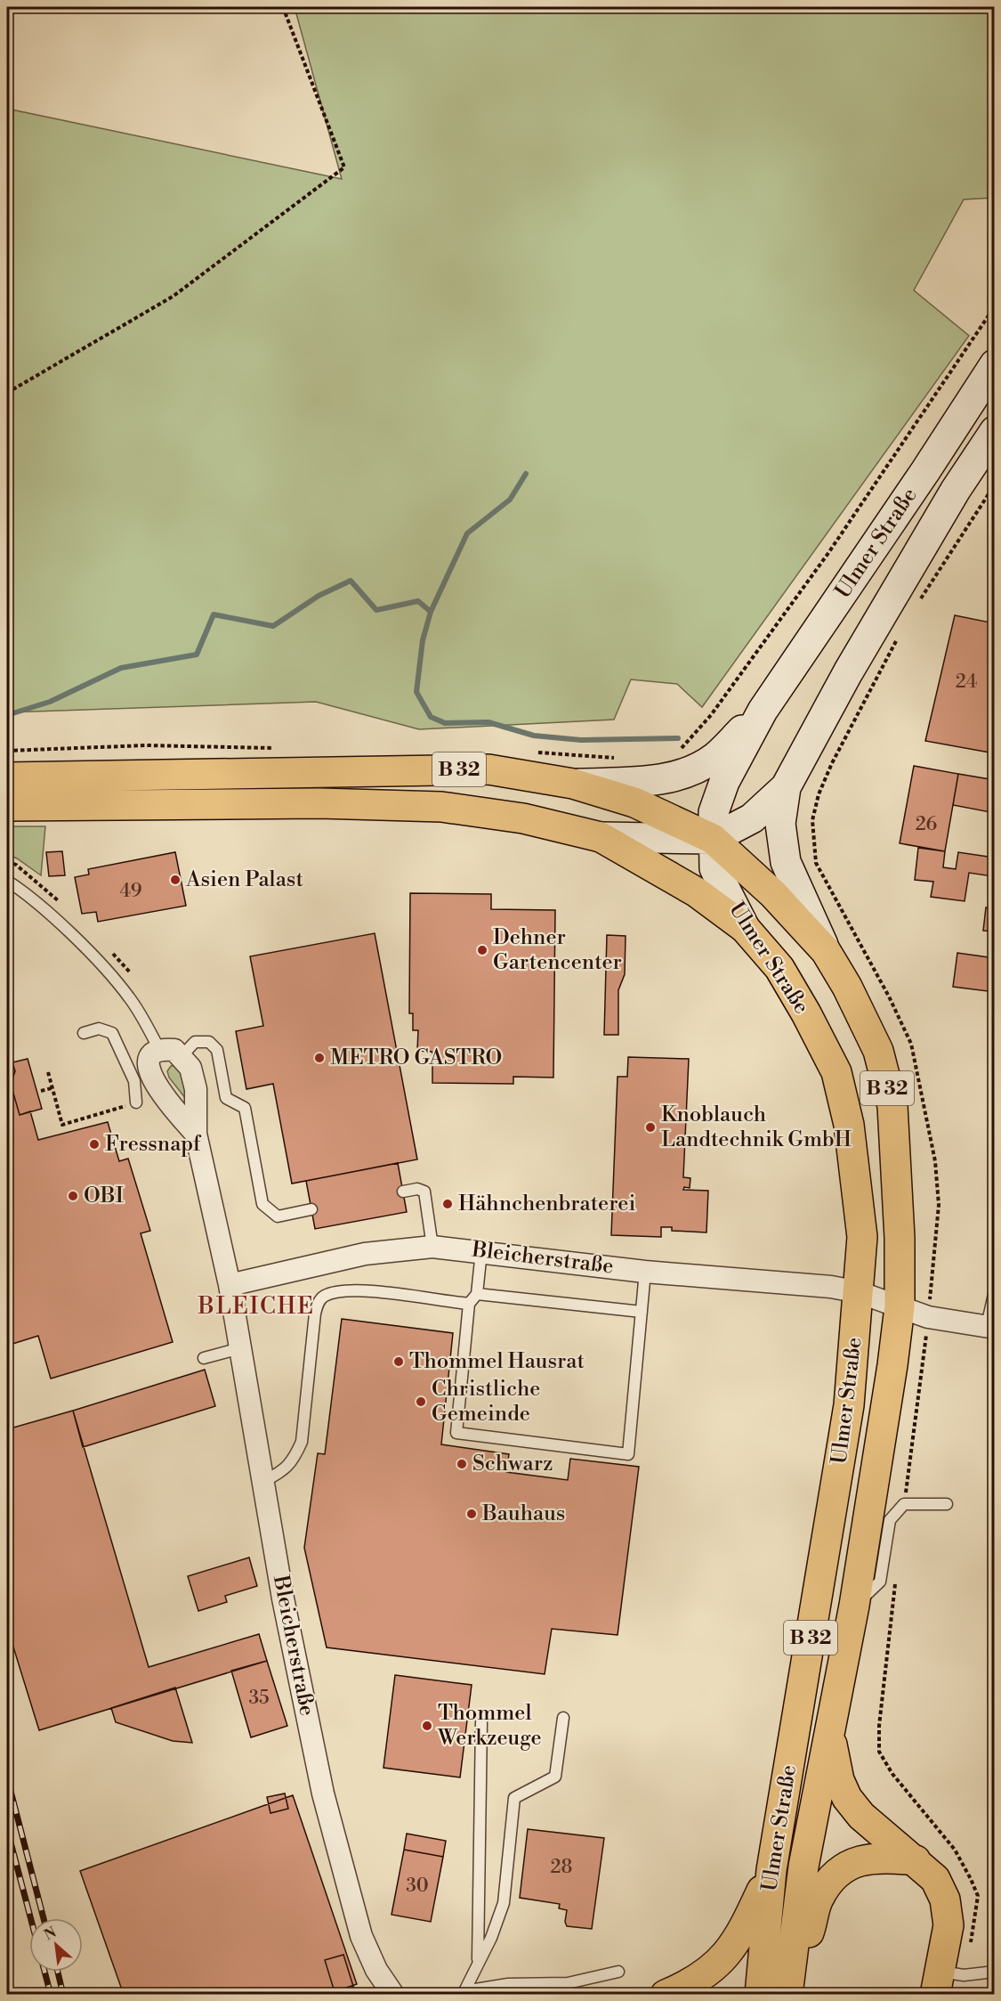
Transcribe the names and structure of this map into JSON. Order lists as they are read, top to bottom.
{
  "streets": {
    "main road": ["Ulmer Straße", "B 32"],
    "street": ["Bleicherstraße"]
  },
  "crossings": [
    ["Ulmer Straße", "B 32"],
    ["Ulmer Straße", "Bleicherstraße"]
  ],
  "districts": ["BLEICHE"],
  "places": [
    "Asien Palast",
    "Dehner Gartencenter",
    "METRO GASTRO",
    "Knoblauch Landtechnik GmbH",
    "Fressnapf",
    "OBI",
    "Hähnchenbraterei",
    "Thommel Hausrat",
    "Christliche Gemeinde",
    "Schwarz",
    "Bauhaus",
    "Thommel Werkzeuge"
  ],
  "house_numbers": [
    "24",
    "26",
    "49",
    "35",
    "28",
    "30"
  ],
  "north": "top left"
}
